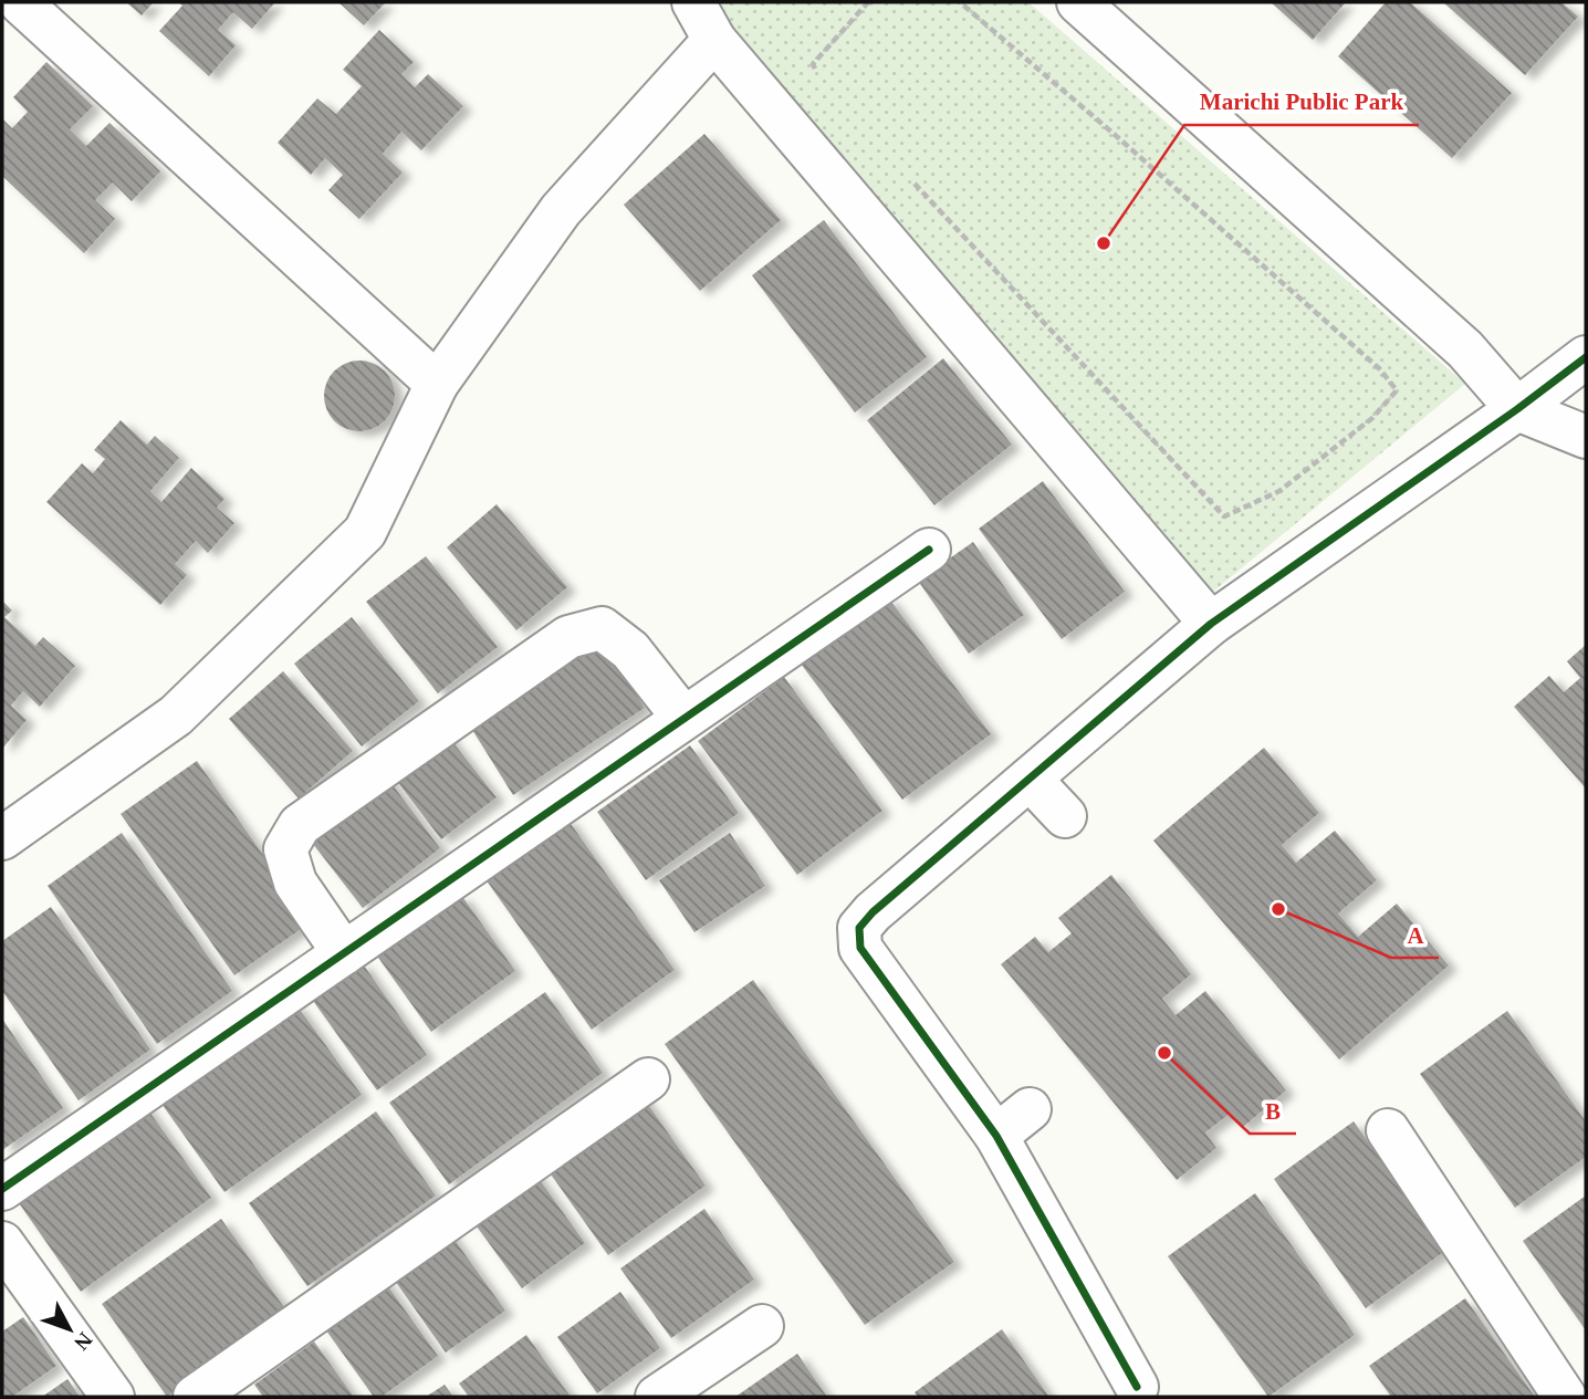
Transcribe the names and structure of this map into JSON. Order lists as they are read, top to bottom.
{
  "places": ["Marichi Public Park", "A", "B"],
  "north": "bottom right"
}
